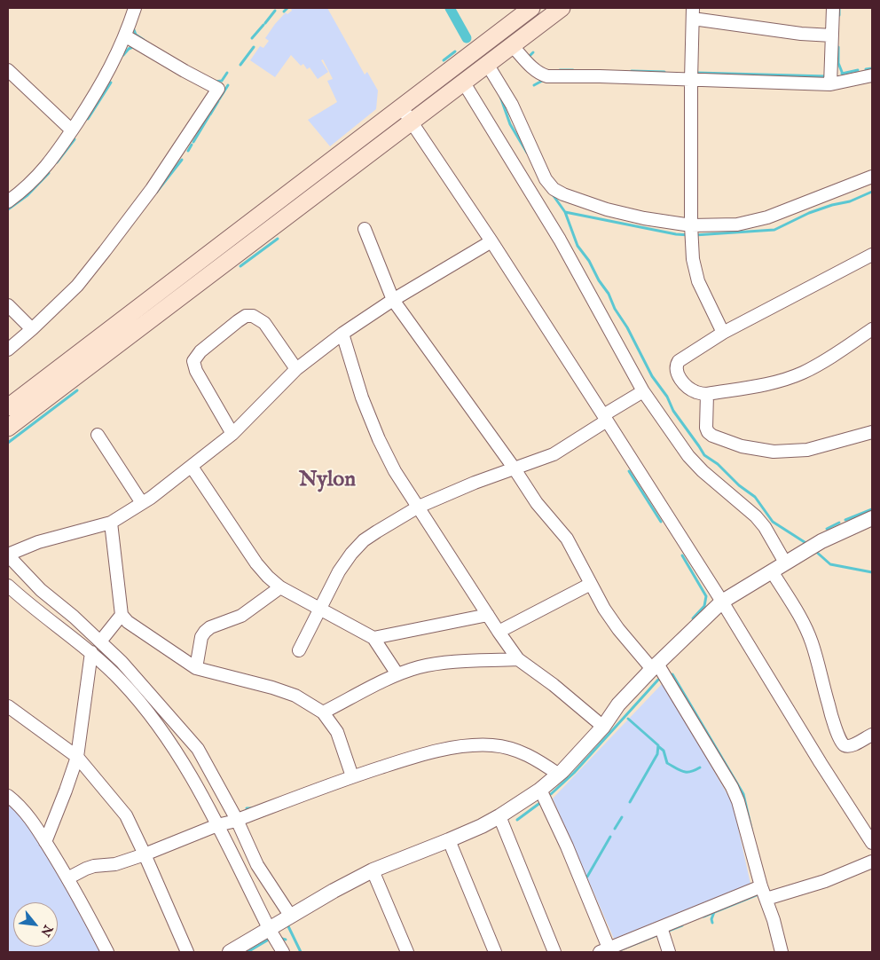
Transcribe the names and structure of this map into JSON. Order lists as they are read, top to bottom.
{
  "districts": ["Nylon"],
  "north": "bottom right"
}
